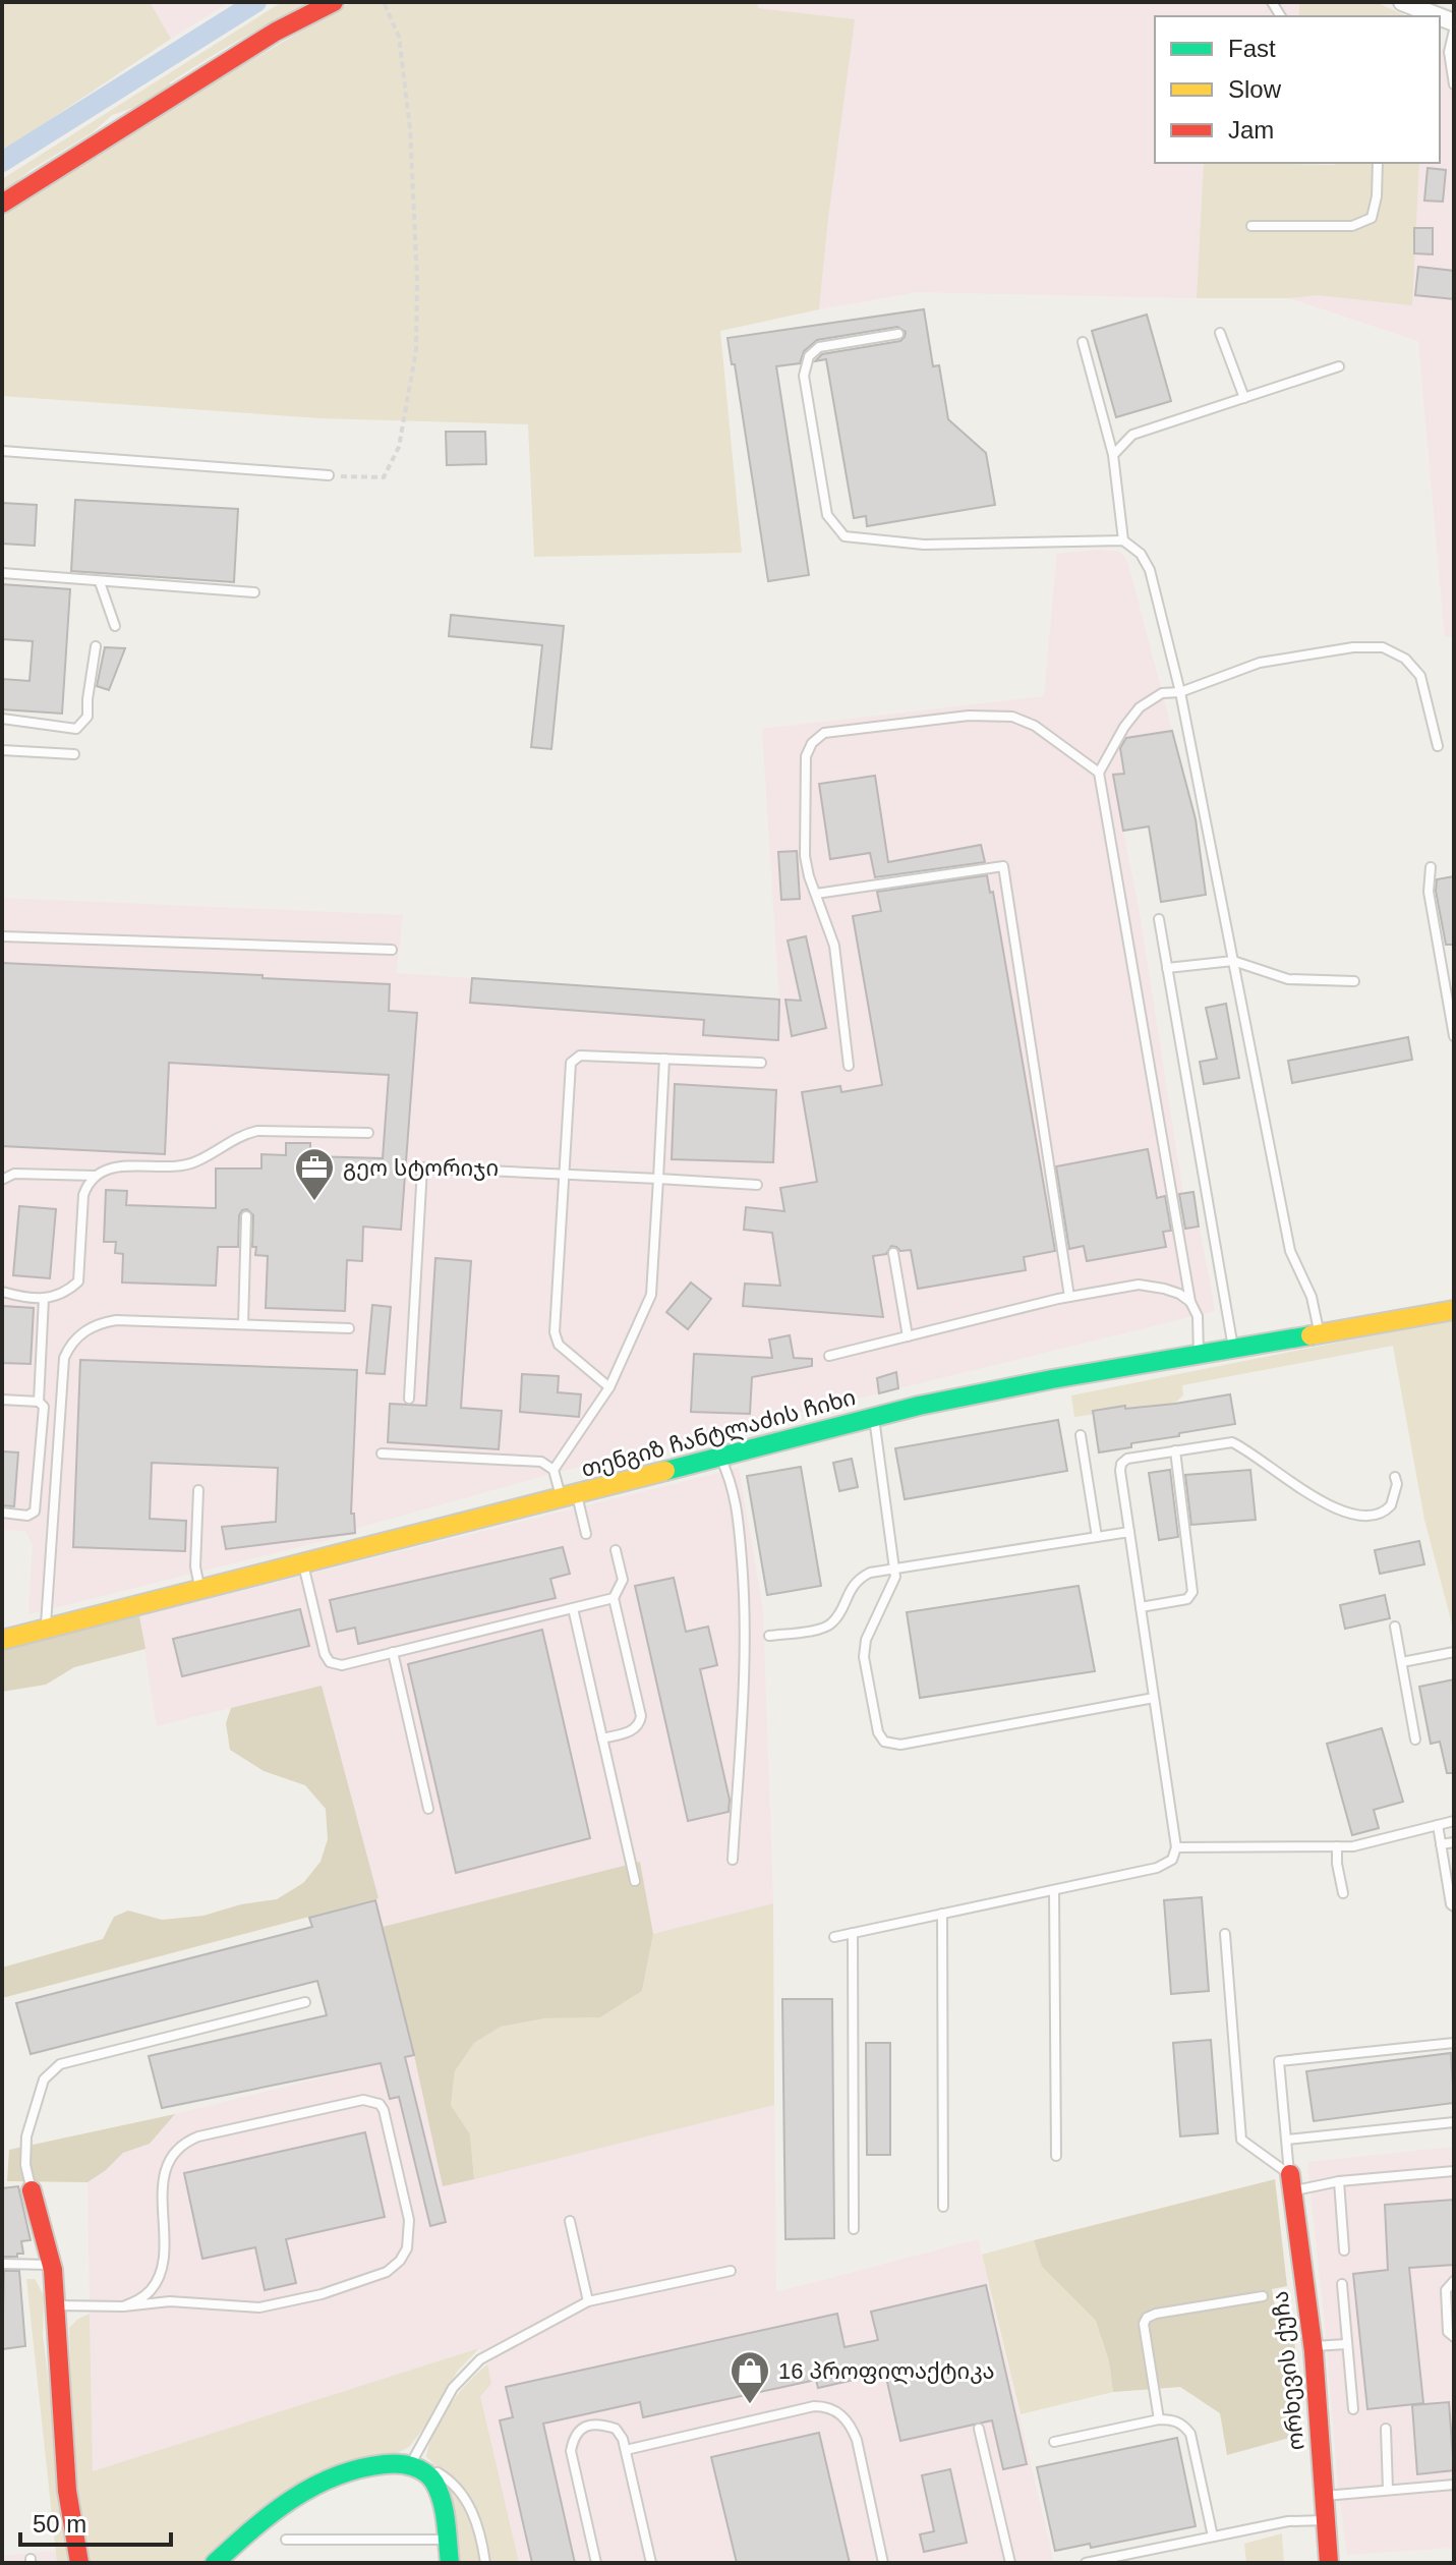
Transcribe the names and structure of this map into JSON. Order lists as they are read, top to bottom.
{
  "streets": {
    "street": ["თენგიზ ჩანტლაძის ჩიხი", "ორხევის ქუჩა"]
  },
  "places": {
    "office": ["გეო სტორიჯი"],
    "shop": ["16 პროფილაქტიკა"]
  },
  "legend": ["Fast", "Slow", "Jam"],
  "scale_bar": "50 m"
}
